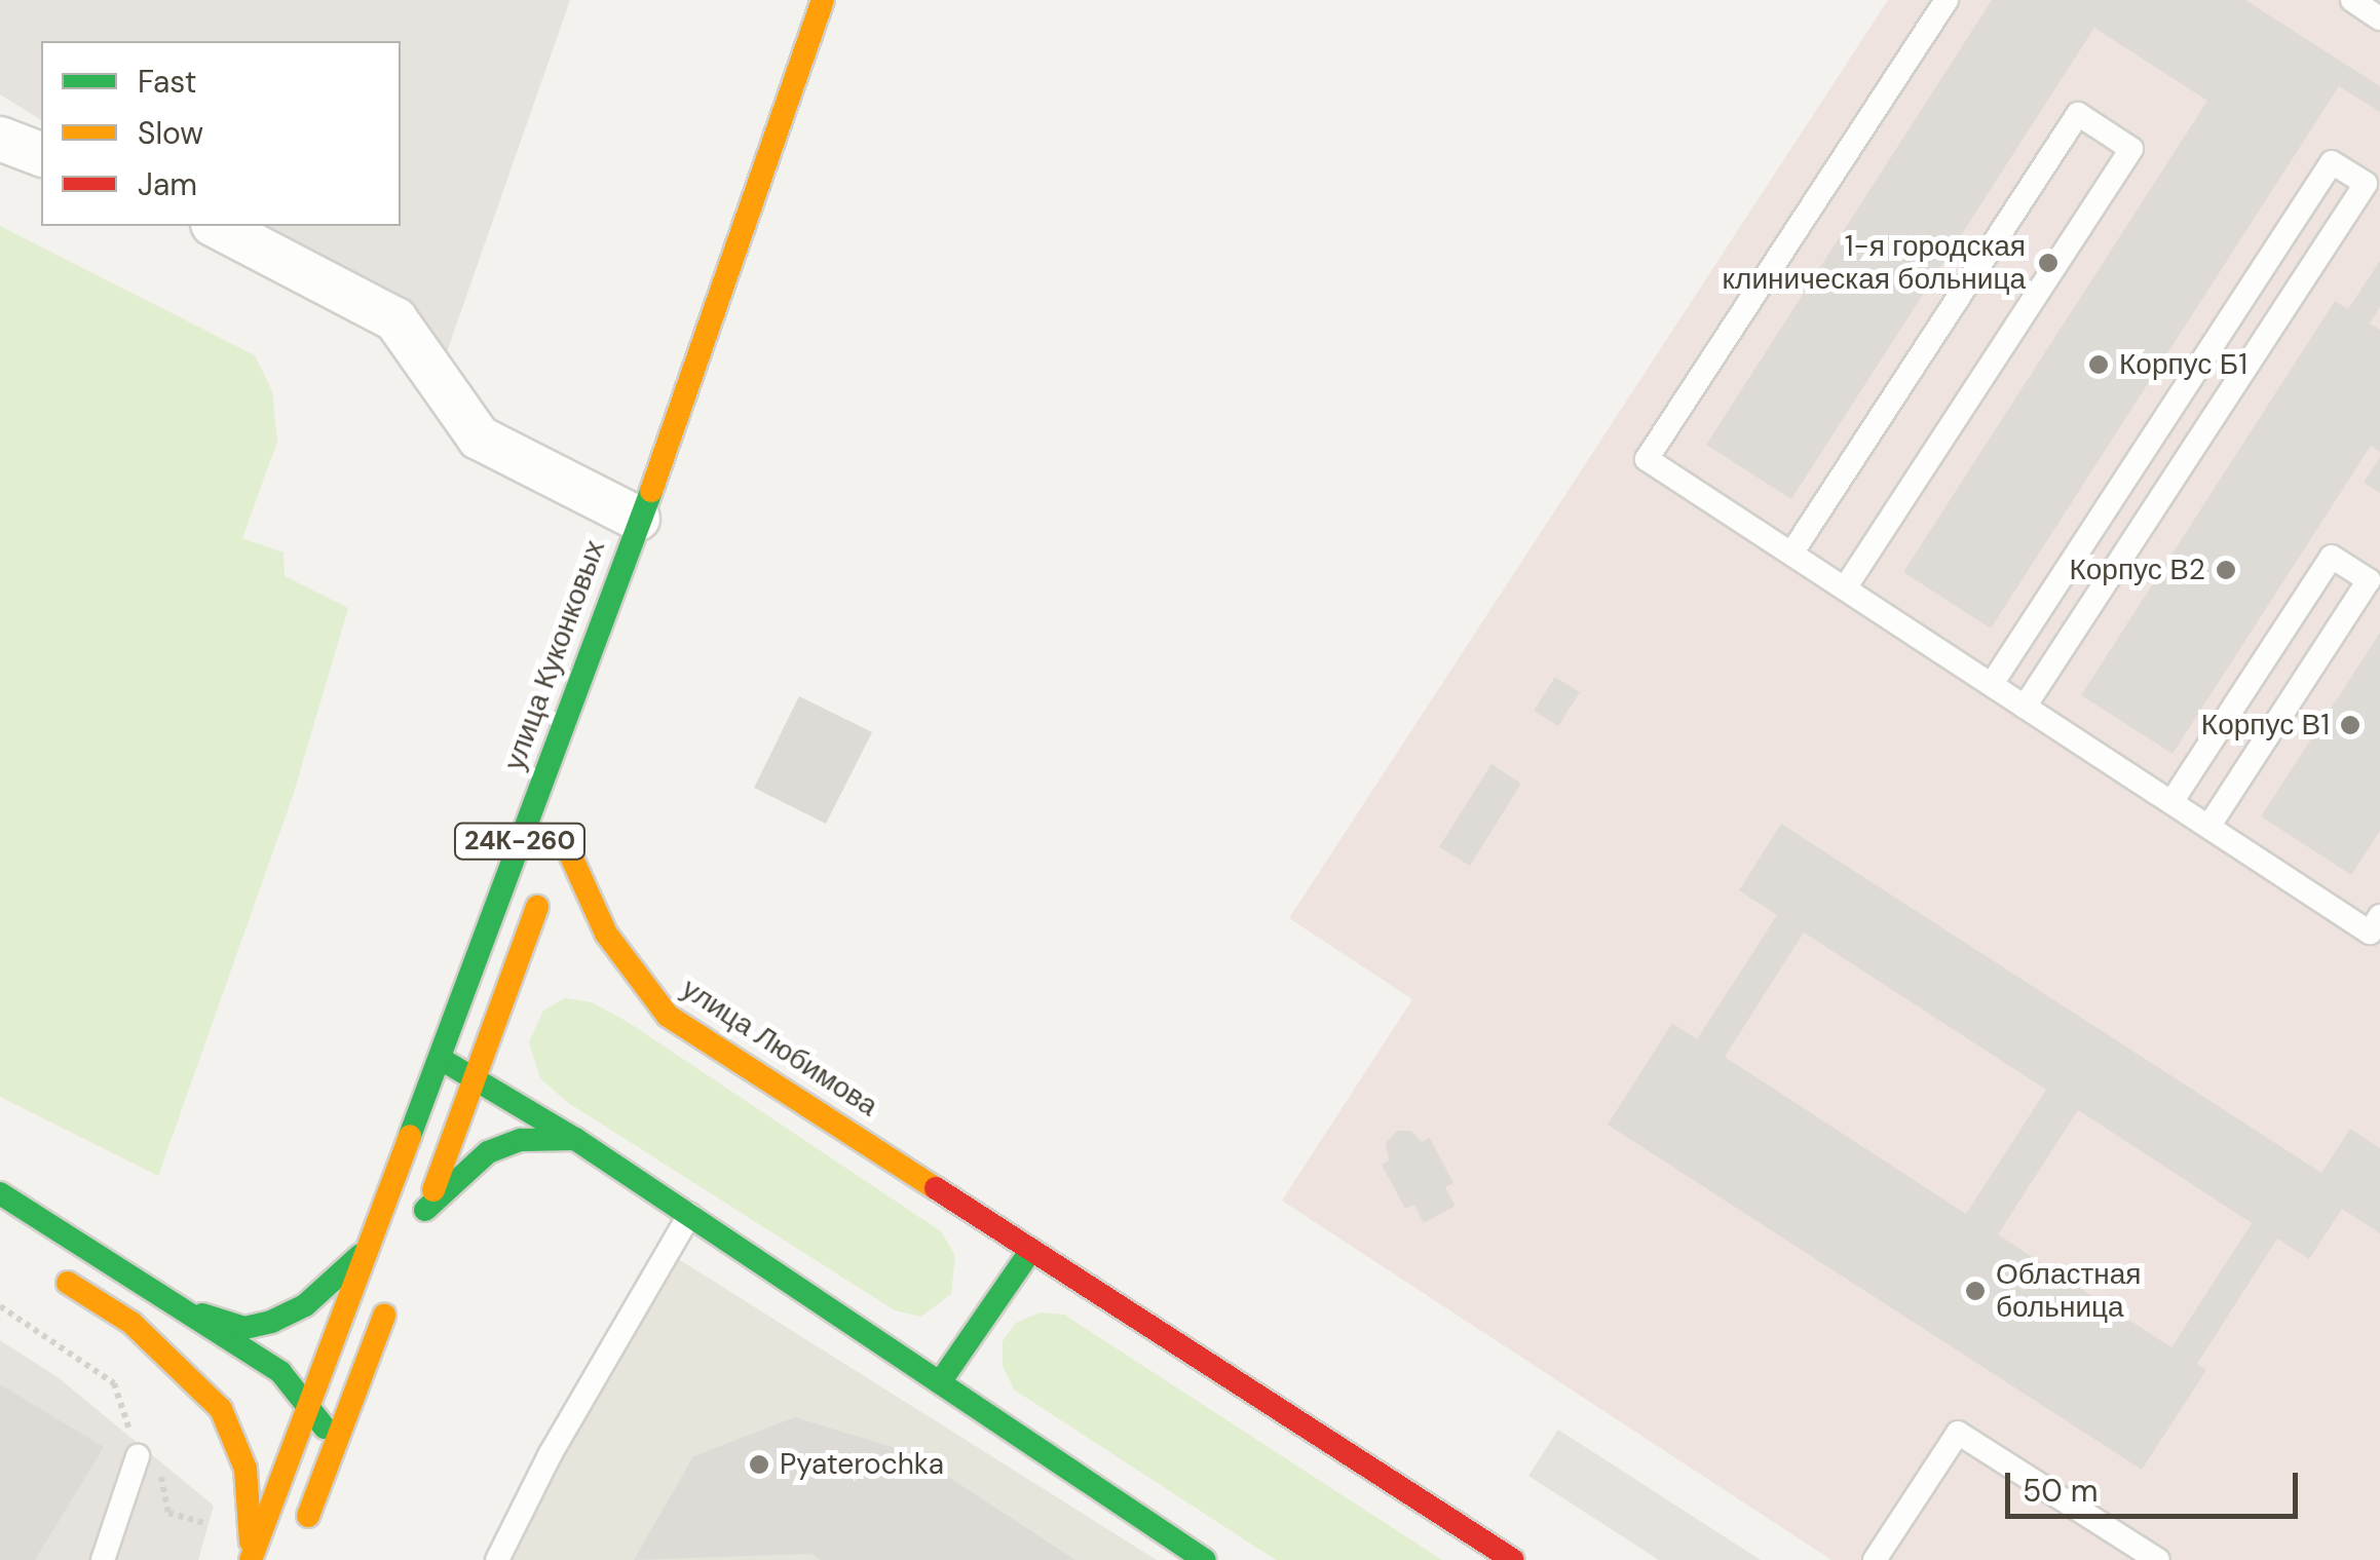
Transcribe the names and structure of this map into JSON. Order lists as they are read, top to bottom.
{
  "streets": {
    "main road": ["улица Куконковых", "24К-260", "улица Любимова"]
  },
  "places": [
    "1-я городская клиническая больница",
    "Корпус Б1",
    "Корпус В2",
    "Корпус В1",
    "Областная больница",
    "Pyaterochka"
  ],
  "legend": ["Fast", "Slow", "Jam"],
  "scale_bar": "50 m"
}
